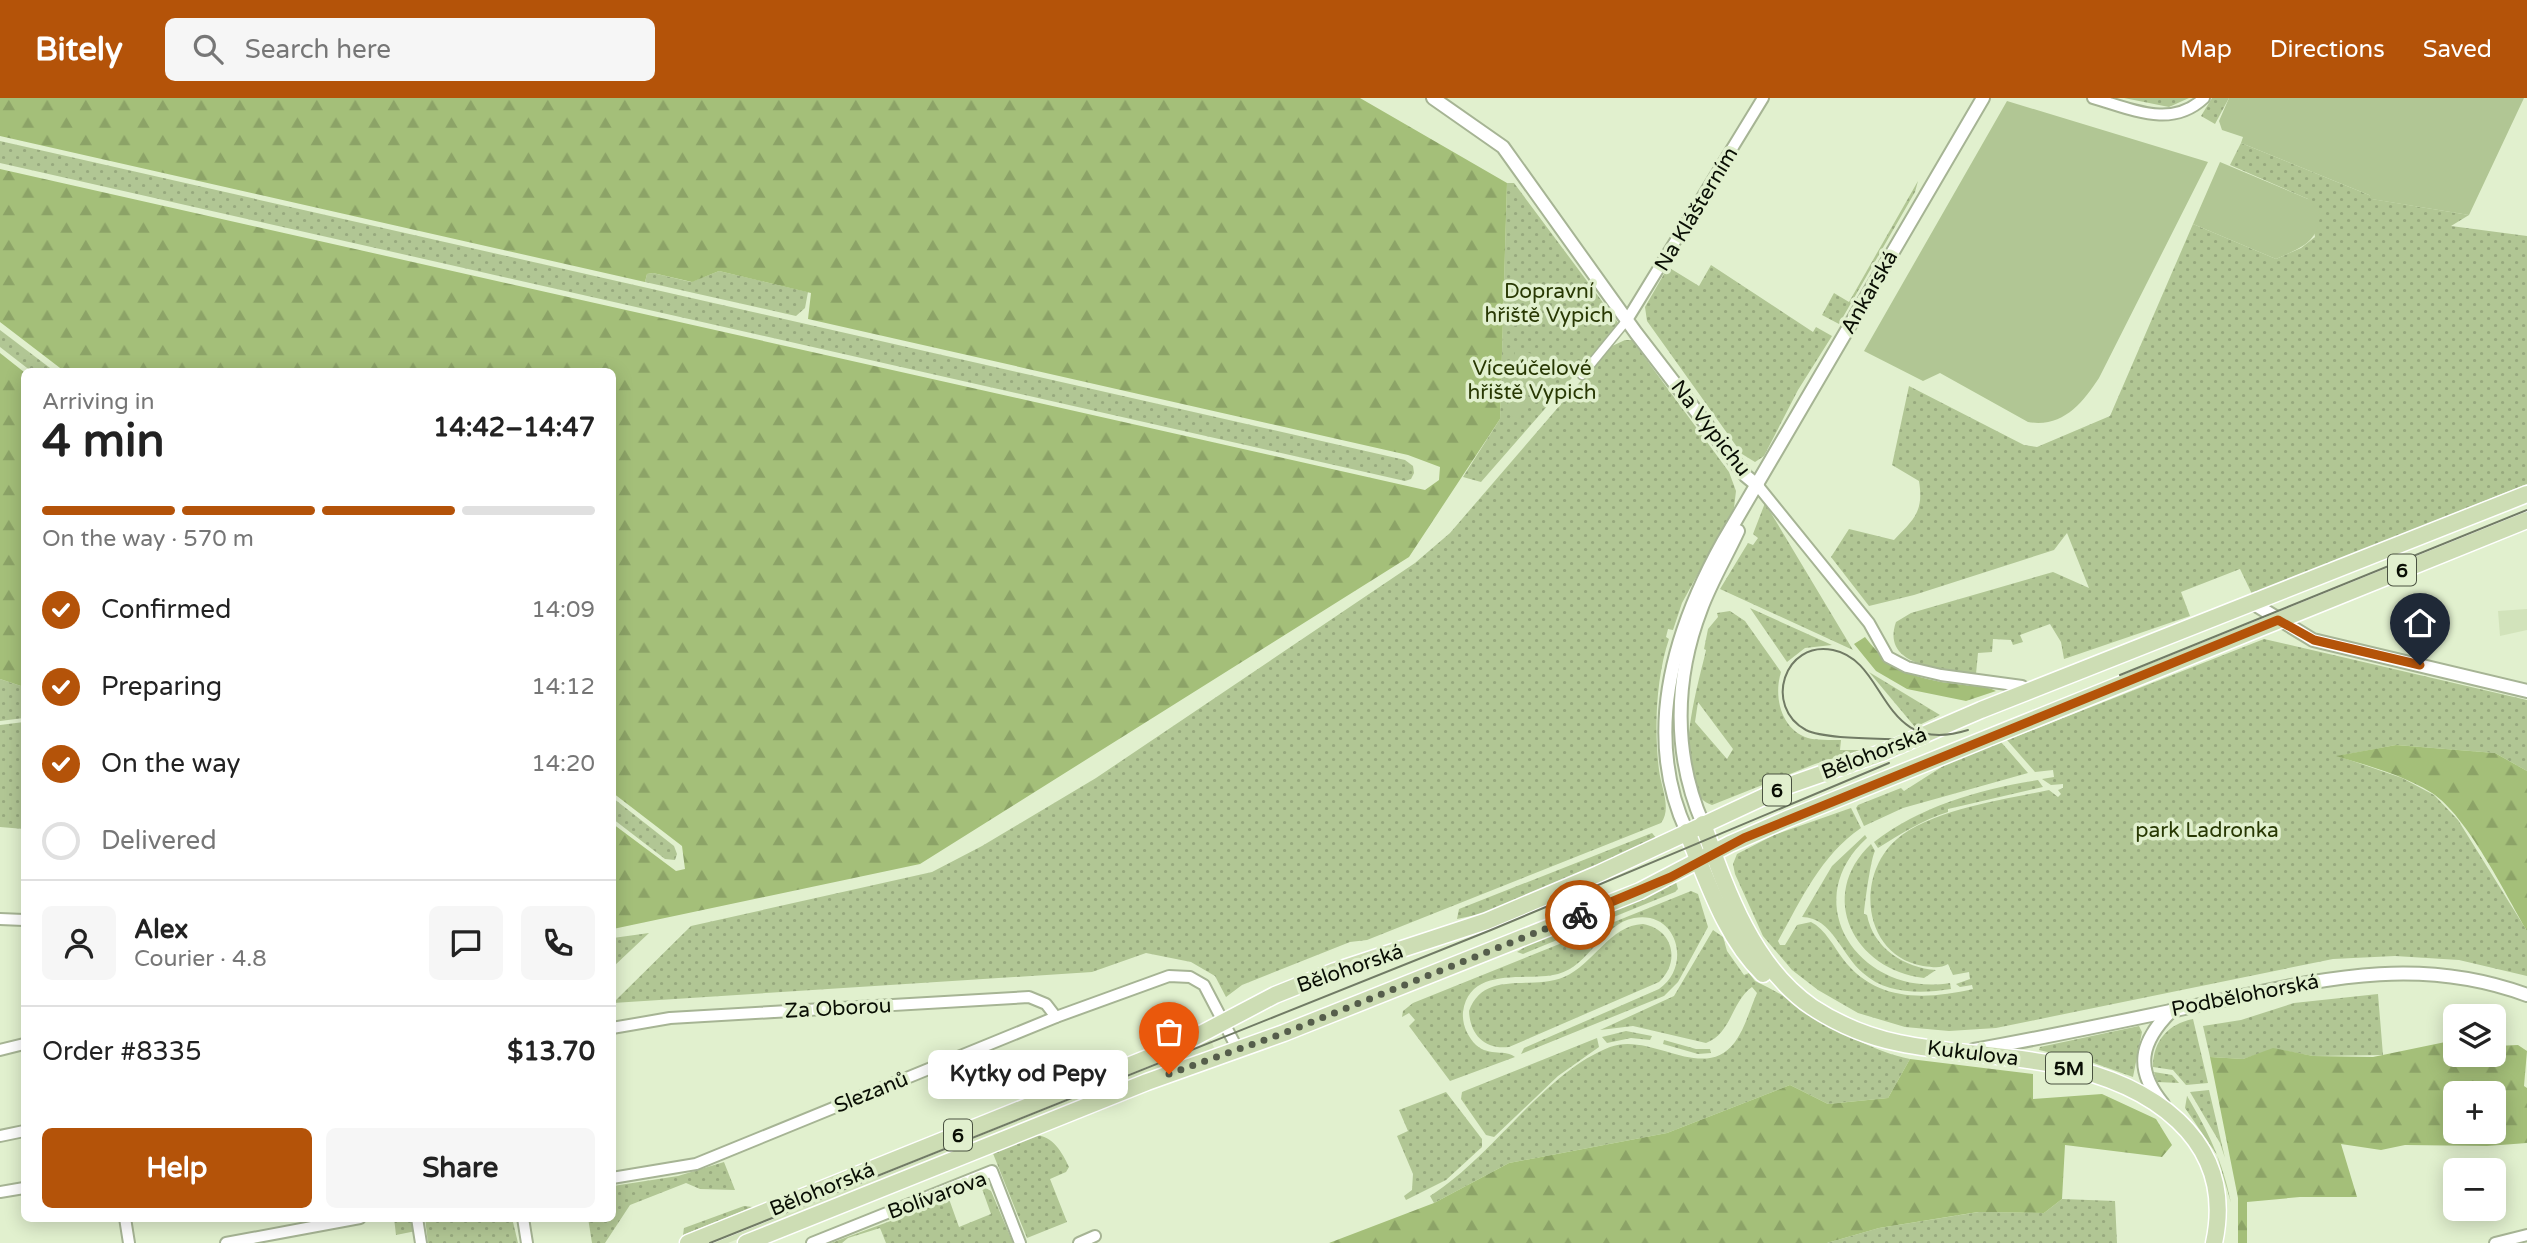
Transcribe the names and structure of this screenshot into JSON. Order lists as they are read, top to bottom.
{
  "streets": {
    "main road": [
      "6",
      "Bělohorská",
      "Kukulova",
      "5M"
    ],
    "street": [
      "Na Klášterním",
      "Ankarská",
      "Na Vypichu",
      "Podbělohorská",
      "Za Oborou",
      "Slezanů",
      "Bolívarova"
    ]
  },
  "crossings": [
    ["Na Klášterním", "Na Vypichu"],
    ["Ankarská", "Na Vypichu"],
    ["Ankarská", "Bělohorská"],
    ["Ankarská", "5M"],
    ["Na Vypichu", "Bělohorská"],
    ["Bělohorská", "Kukulova"],
    ["Bělohorská", "5M"],
    ["Bělohorská", "Slezanů"],
    ["Podbělohorská", "Kukulova"],
    ["Za Oborou", "Slezanů"],
    ["Kukulova", "5M"]
  ],
  "parks": ["Dopravní hřiště Vypich", "Víceúčelové hřiště Vypich", "park Ladronka"],
  "places": ["Kytky od Pepy"],
  "page": {
    "header": "Bitely",
    "search": "Search here",
    "nav": ["Map", "Directions", "Saved"],
    "heading": ["4 min", "Arriving in", "14:42–14:47"],
    "panel": [
      "Alex",
      "Courier · 4.8",
      "Order #8335",
      "$13.70"
    ],
    "bar": "On the way · 570 m",
    "list": [
      ["Confirmed", "14:09"],
      ["Preparing", "14:12"],
      ["On the way", "14:20"],
      "Delivered"
    ],
    "map_buttons": ["+", "−"],
    "bubble": "Kytky od Pepy",
    "buttons": ["Help", "Share"]
  }
}
